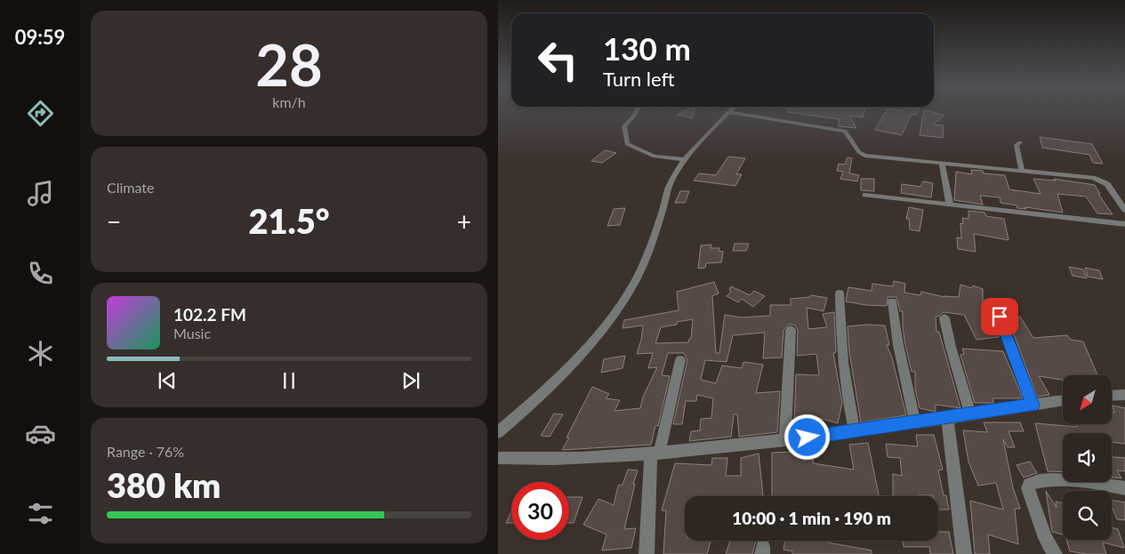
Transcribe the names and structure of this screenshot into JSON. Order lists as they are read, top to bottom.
{
  "north": "bottom left",
  "page": {
    "tabs": "09:59",
    "tile": [
      ["28", "km/h"],
      "Climate",
      ["Range · 76%", "380 km"]
    ],
    "turn": ["130 m", "Turn left"],
    "heat": ["−", "21.5°", "+"],
    "song": ["102.2 FM", "Music"],
    "limit": "30",
    "trip": "10:00 · 1 min · 190 m"
  }
}
